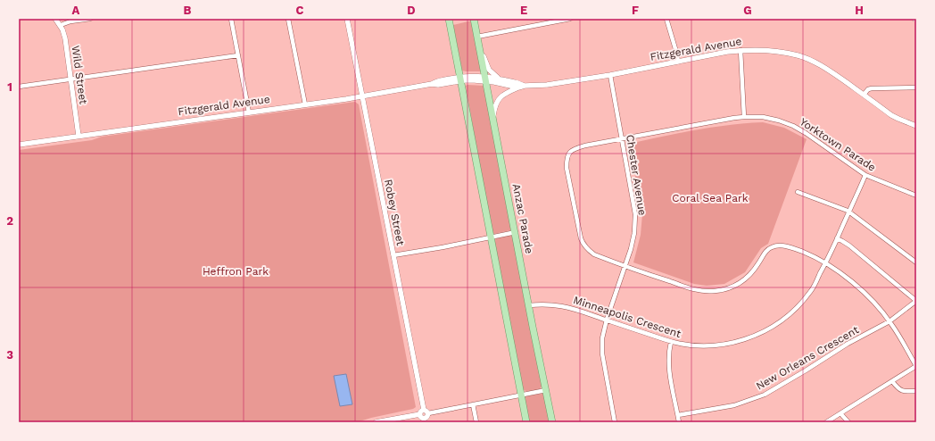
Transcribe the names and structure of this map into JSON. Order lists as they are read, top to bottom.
{
  "streets": {
    "main road": ["Anzac Parade"],
    "street": [
      "Fitzgerald Avenue",
      "Wild Street",
      "Yorktown Parade",
      "Chester Avenue",
      "Robey Street",
      "Minneapolis Crescent",
      "New Orleans Crescent"
    ]
  },
  "crossings": [
    ["Fitzgerald Avenue", "Wild Street"],
    ["Fitzgerald Avenue", "Chester Avenue"],
    ["Fitzgerald Avenue", "Robey Street"],
    ["Fitzgerald Avenue", "Anzac Parade"],
    ["Yorktown Parade", "Chester Avenue"],
    ["Yorktown Parade", "Minneapolis Crescent"],
    ["Chester Avenue", "Minneapolis Crescent"],
    ["Anzac Parade", "Minneapolis Crescent"]
  ],
  "parks": ["Coral Sea Park", "Heffron Park"],
  "grid": {
    "columns": [
      "A",
      "B",
      "C",
      "D",
      "E",
      "F",
      "G",
      "H"
    ],
    "rows": ["1", "2", "3"]
  }
}
